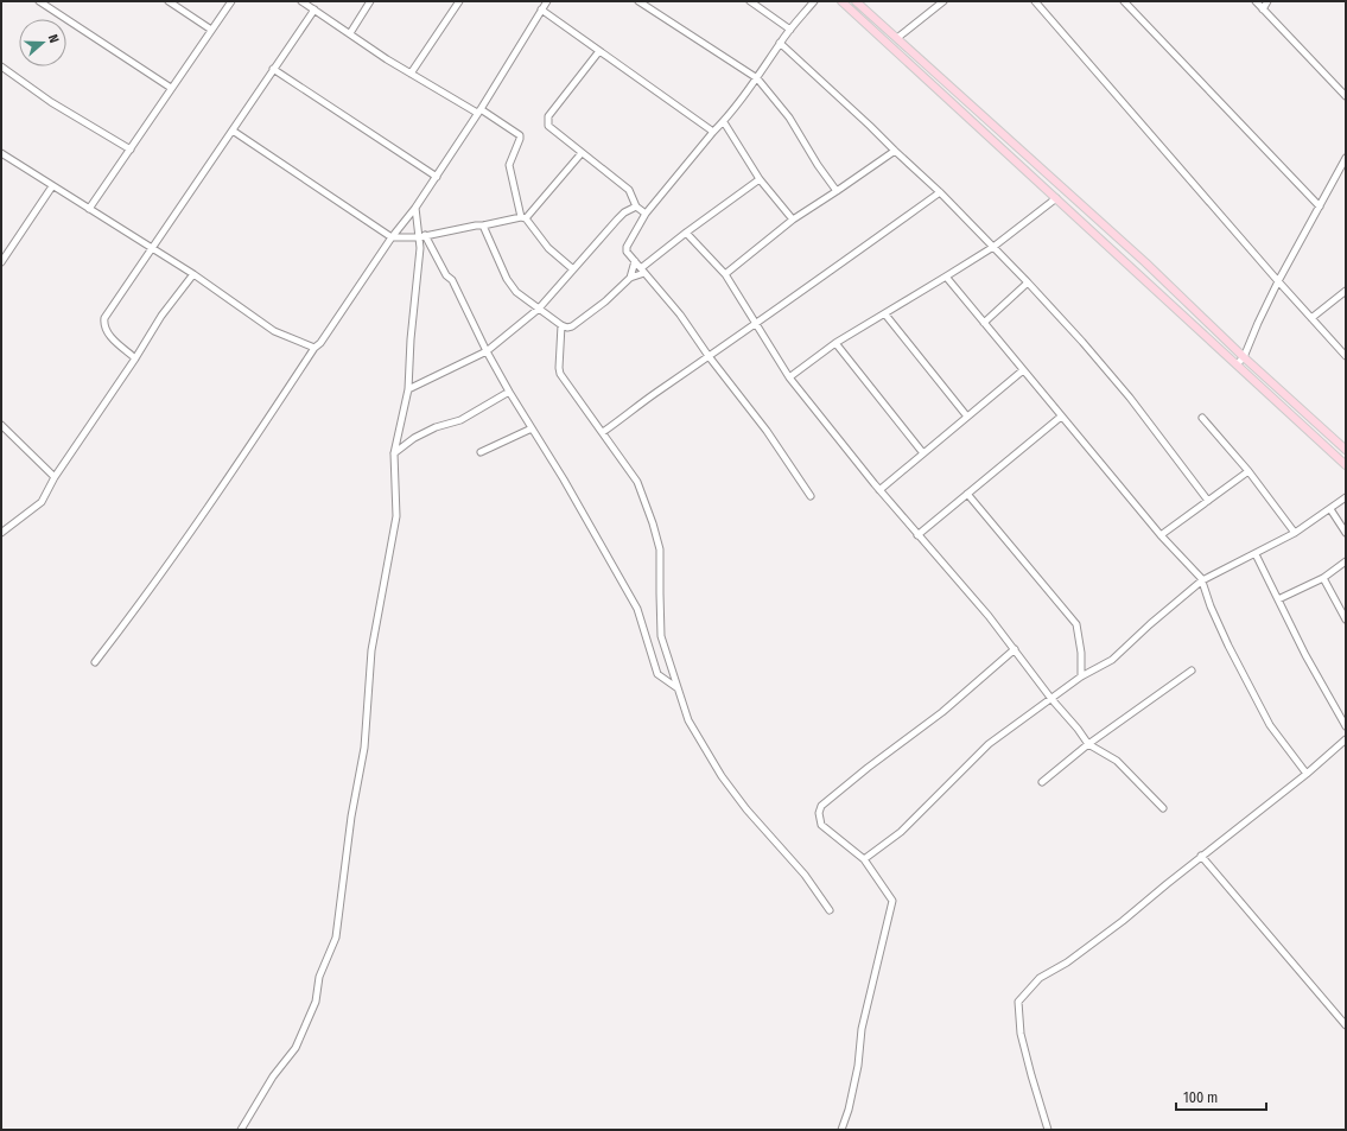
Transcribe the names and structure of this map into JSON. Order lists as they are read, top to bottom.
{
  "scale_bar": "100 m",
  "north": "right"
}
